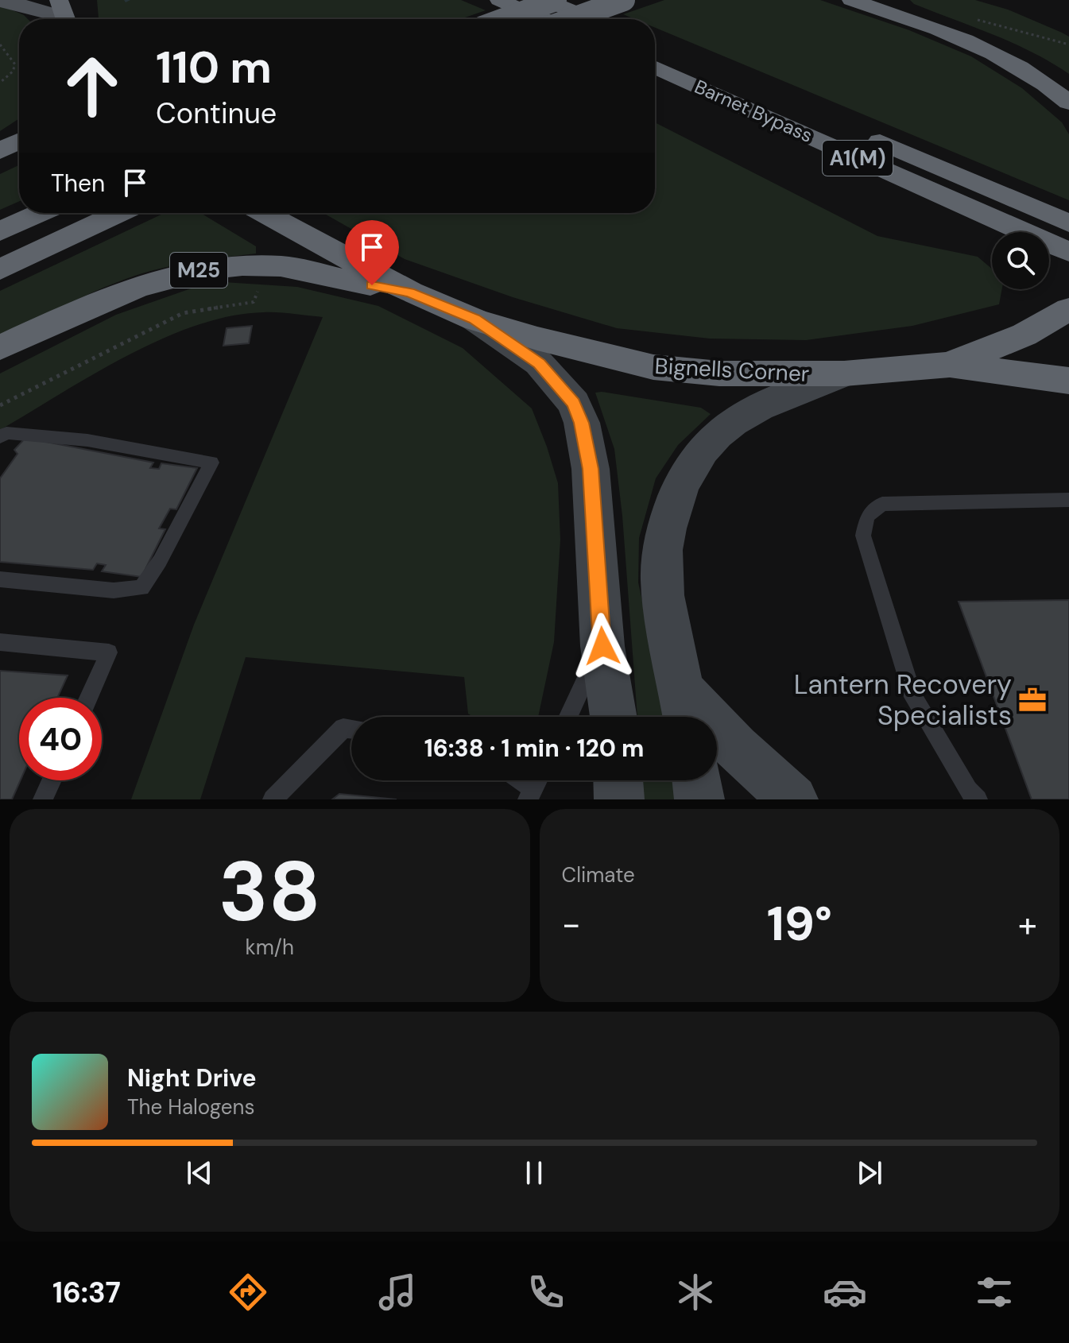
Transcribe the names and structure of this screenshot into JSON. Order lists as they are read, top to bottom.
{
  "streets": {
    "highway": [
      "Barnet Bypass",
      "A1(M)",
      "M25",
      "Bignells Corner"
    ]
  },
  "crossings": [
    ["M25", "Bignells Corner"]
  ],
  "places": {
    "office": ["Lantern Recovery Specialists"]
  },
  "page": {
    "turn": ["110 m", "Continue"],
    "then": "Then",
    "limit": "40",
    "trip": "16:38 · 1 min · 120 m",
    "tile": [
      ["38", "km/h"],
      "Climate"
    ],
    "heat": ["−", "19°", "+"],
    "song": ["Night Drive", "The Halogens"],
    "tabs": "16:37"
  }
}
